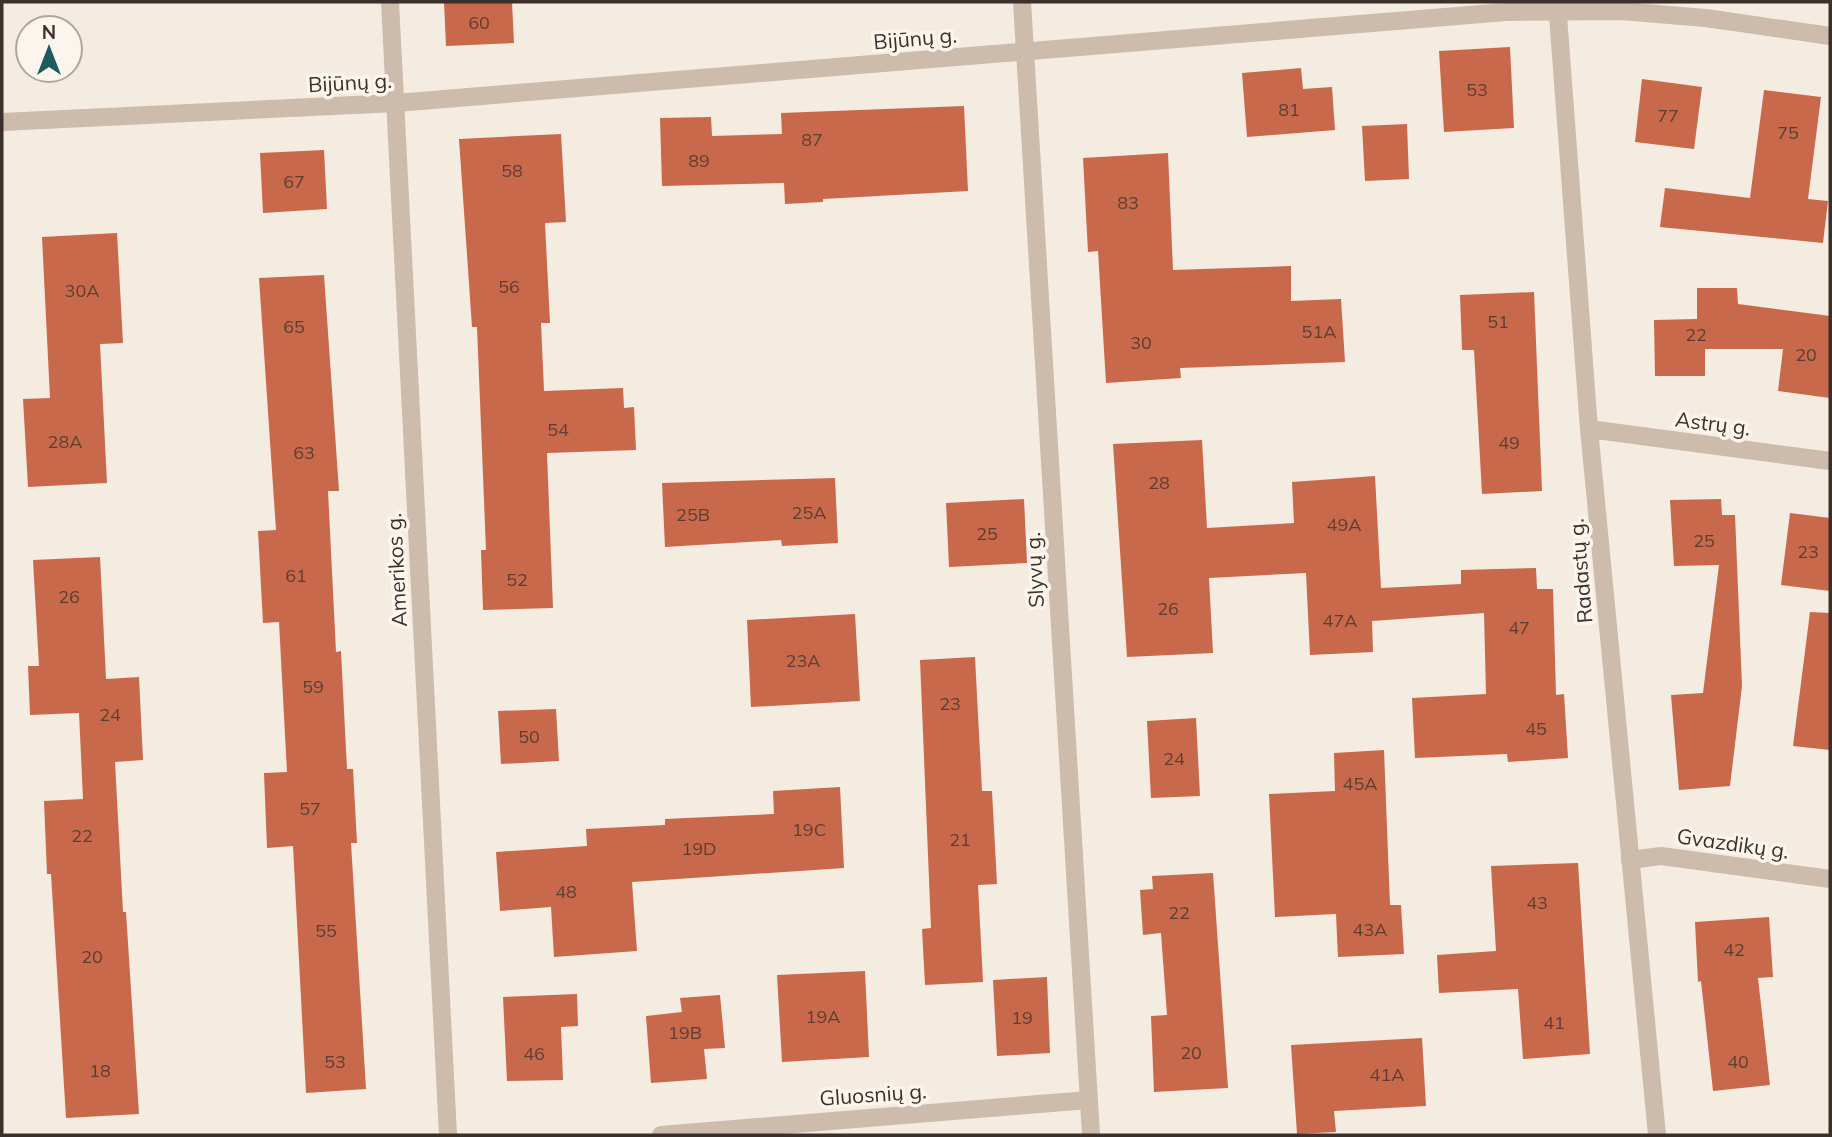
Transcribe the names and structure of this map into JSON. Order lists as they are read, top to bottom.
{
  "streets": {
    "street": [
      "Bijūnų g.",
      "Astrų g.",
      "Amerikos g.",
      "Slyvų g.",
      "Radastų g.",
      "Gvazdikų g.",
      "Gluosnių g."
    ]
  },
  "crossings": [
    ["Bijūnų g.", "Amerikos g."],
    ["Bijūnų g.", "Slyvų g."],
    ["Bijūnų g.", "Radastų g."],
    ["Astrų g.", "Radastų g."],
    ["Slyvų g.", "Gluosnių g."],
    ["Radastų g.", "Gvazdikų g."]
  ],
  "house_numbers": [
    "60",
    "53",
    "81",
    "77",
    "75",
    "87",
    "89",
    "58",
    "67",
    "83",
    "56",
    "30A",
    "51",
    "65",
    "51A",
    "22",
    "30",
    "20",
    "54",
    "28A",
    "49",
    "63",
    "28",
    "25A",
    "25B",
    "49A",
    "25",
    "25",
    "23",
    "61",
    "52",
    "26",
    "26",
    "47A",
    "47",
    "23A",
    "59",
    "23",
    "24",
    "45",
    "50",
    "24",
    "45A",
    "57",
    "19C",
    "22",
    "21",
    "19D",
    "48",
    "43",
    "22",
    "43A",
    "55",
    "42",
    "20",
    "19A",
    "19",
    "41",
    "19B",
    "20",
    "46",
    "53",
    "40",
    "18",
    "41A"
  ],
  "north": "top"
}
